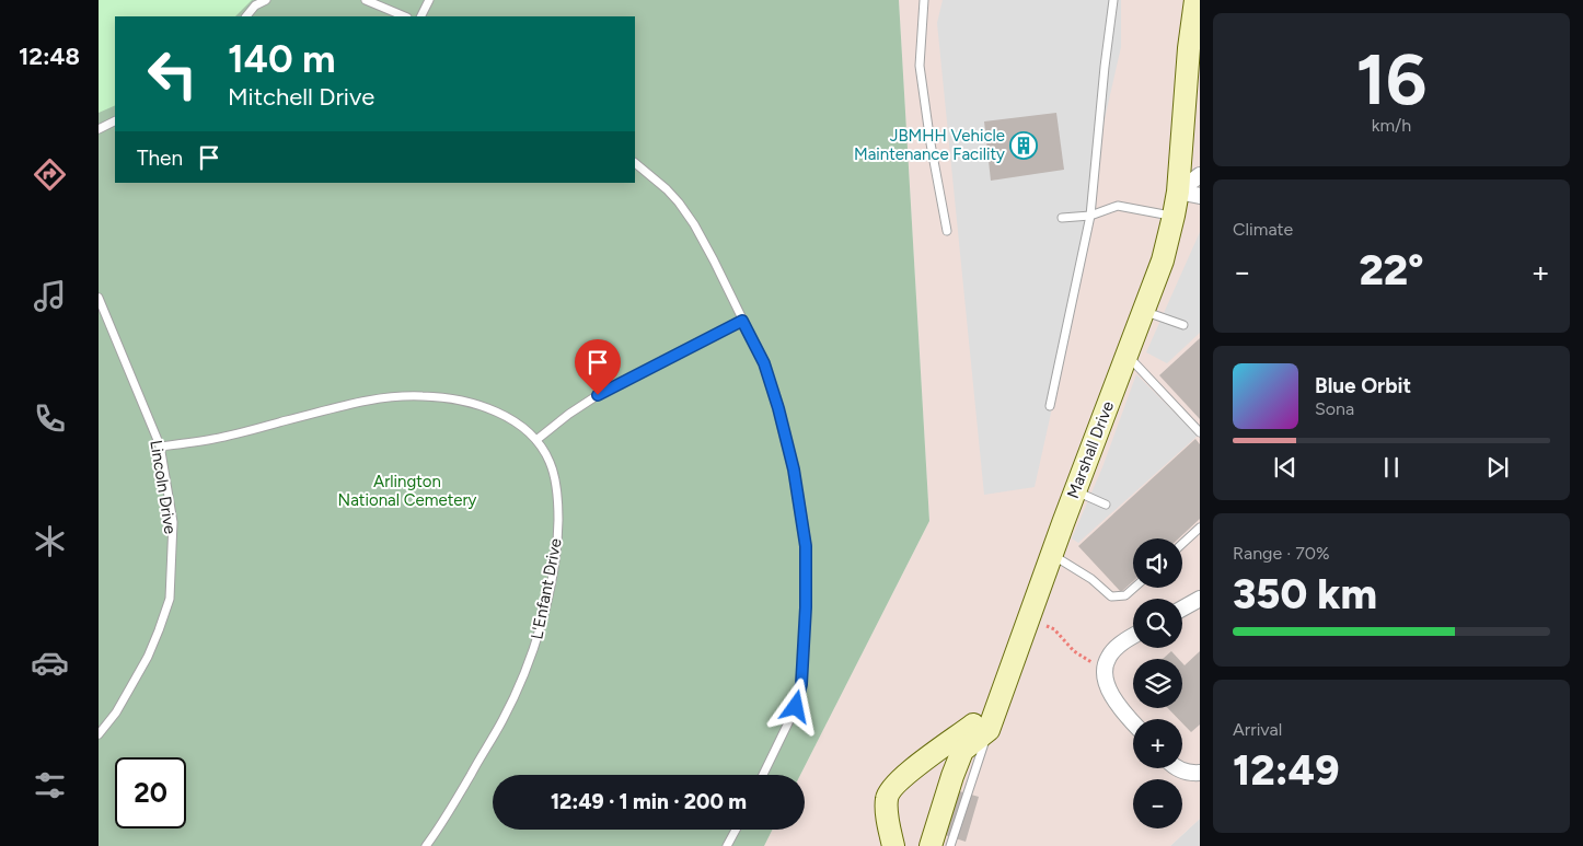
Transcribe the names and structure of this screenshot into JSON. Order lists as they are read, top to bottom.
{
  "streets": {
    "street": ["Marshall Drive"],
    "lane": ["Lincoln Drive", "L'Enfant Drive"]
  },
  "crossings": [
    ["Lincoln Drive", "L'Enfant Drive"]
  ],
  "parks": ["Arlington National Cemetery"],
  "places": {
    "building": ["JBMHH Vehicle Maintenance Facility"]
  },
  "page": {
    "tabs": "12:48",
    "tile": [
      ["16", "km/h"],
      "Climate",
      ["Range · 70%", "350 km"],
      ["Arrival", "12:49"]
    ],
    "turn": ["140 m", "Mitchell Drive"],
    "then": "Then",
    "heat": ["−", "22°", "+"],
    "song": ["Blue Orbit", "Sona"],
    "map_buttons": ["+", "−"],
    "limit": "20",
    "trip": "12:49 · 1 min · 200 m"
  }
}
